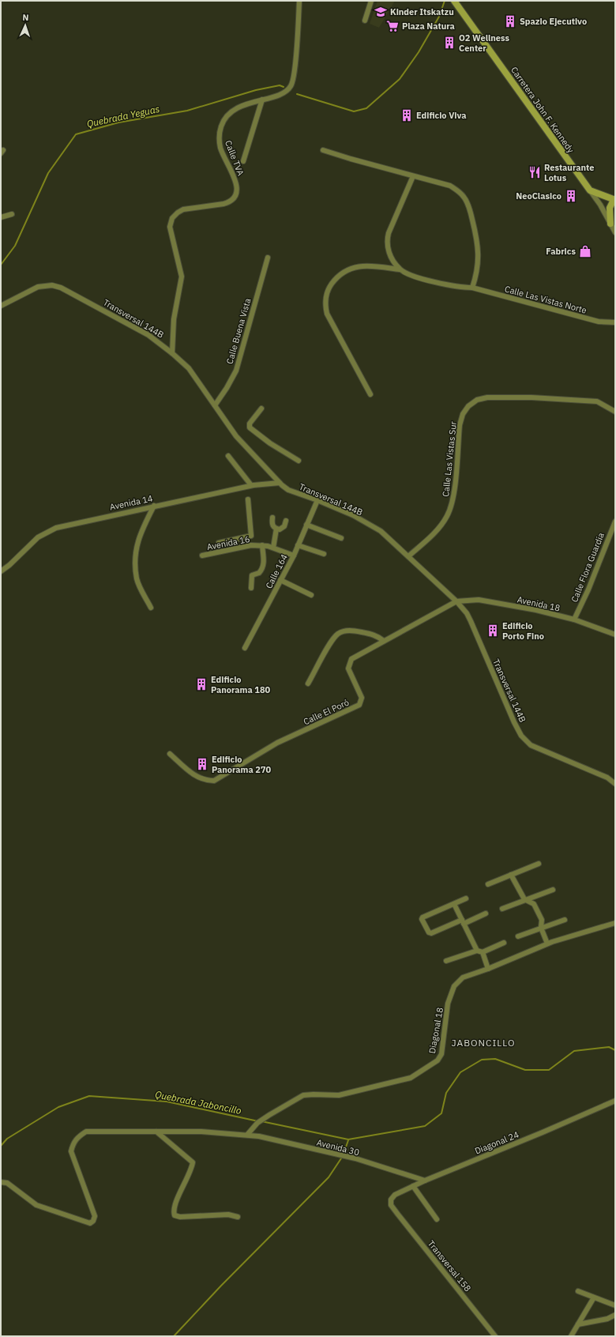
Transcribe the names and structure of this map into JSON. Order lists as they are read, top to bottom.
{
  "streets": {
    "main road": ["Carretera John F. Kennedy"],
    "street": [
      "Calle TVA",
      "Calle Las Vistas Norte",
      "Transversal 144B",
      "Calle Buena Vista",
      "Calle Las Vistas Sur",
      "Avenida 14",
      "Avenida 16",
      "Calle Flora Guardia",
      "Calle 164",
      "Avenida 18",
      "Calle El Poró",
      "Diagonal 18",
      "Diagonal 24",
      "Avenida 30",
      "Transversal 158"
    ]
  },
  "crossings": [
    ["Calle TVA", "Transversal 144B"],
    ["Transversal 144B", "Calle Buena Vista"],
    ["Transversal 144B", "Calle Las Vistas Sur"],
    ["Transversal 144B", "Avenida 14"],
    ["Transversal 144B", "Calle 164"],
    ["Transversal 144B", "Avenida 18"],
    ["Transversal 144B", "Calle El Poró"],
    ["Avenida 16", "Calle 164"],
    ["Calle Flora Guardia", "Avenida 18"],
    ["Avenida 18", "Calle El Poró"],
    ["Diagonal 18", "Avenida 30"],
    ["Diagonal 24", "Avenida 30"],
    ["Diagonal 24", "Transversal 158"]
  ],
  "districts": ["JABONCILLO"],
  "water": ["Quebrada Yeguas", "Quebrada Jaboncillo"],
  "places": {
    "school or university": ["Kinder Itskatzu"],
    "building": [
      "Spazio Ejecutivo",
      "O2 Wellness Center",
      "Edificio Viva",
      "NeoClasico",
      "Edificio Porto Fino",
      "Edificio Panorama 180",
      "Edificio Panorama 270"
    ],
    "supermarket": ["Plaza Natura"],
    "restaurant": ["Restaurante Lotus"],
    "shop": ["Fabrics"]
  },
  "north": "top"
}
